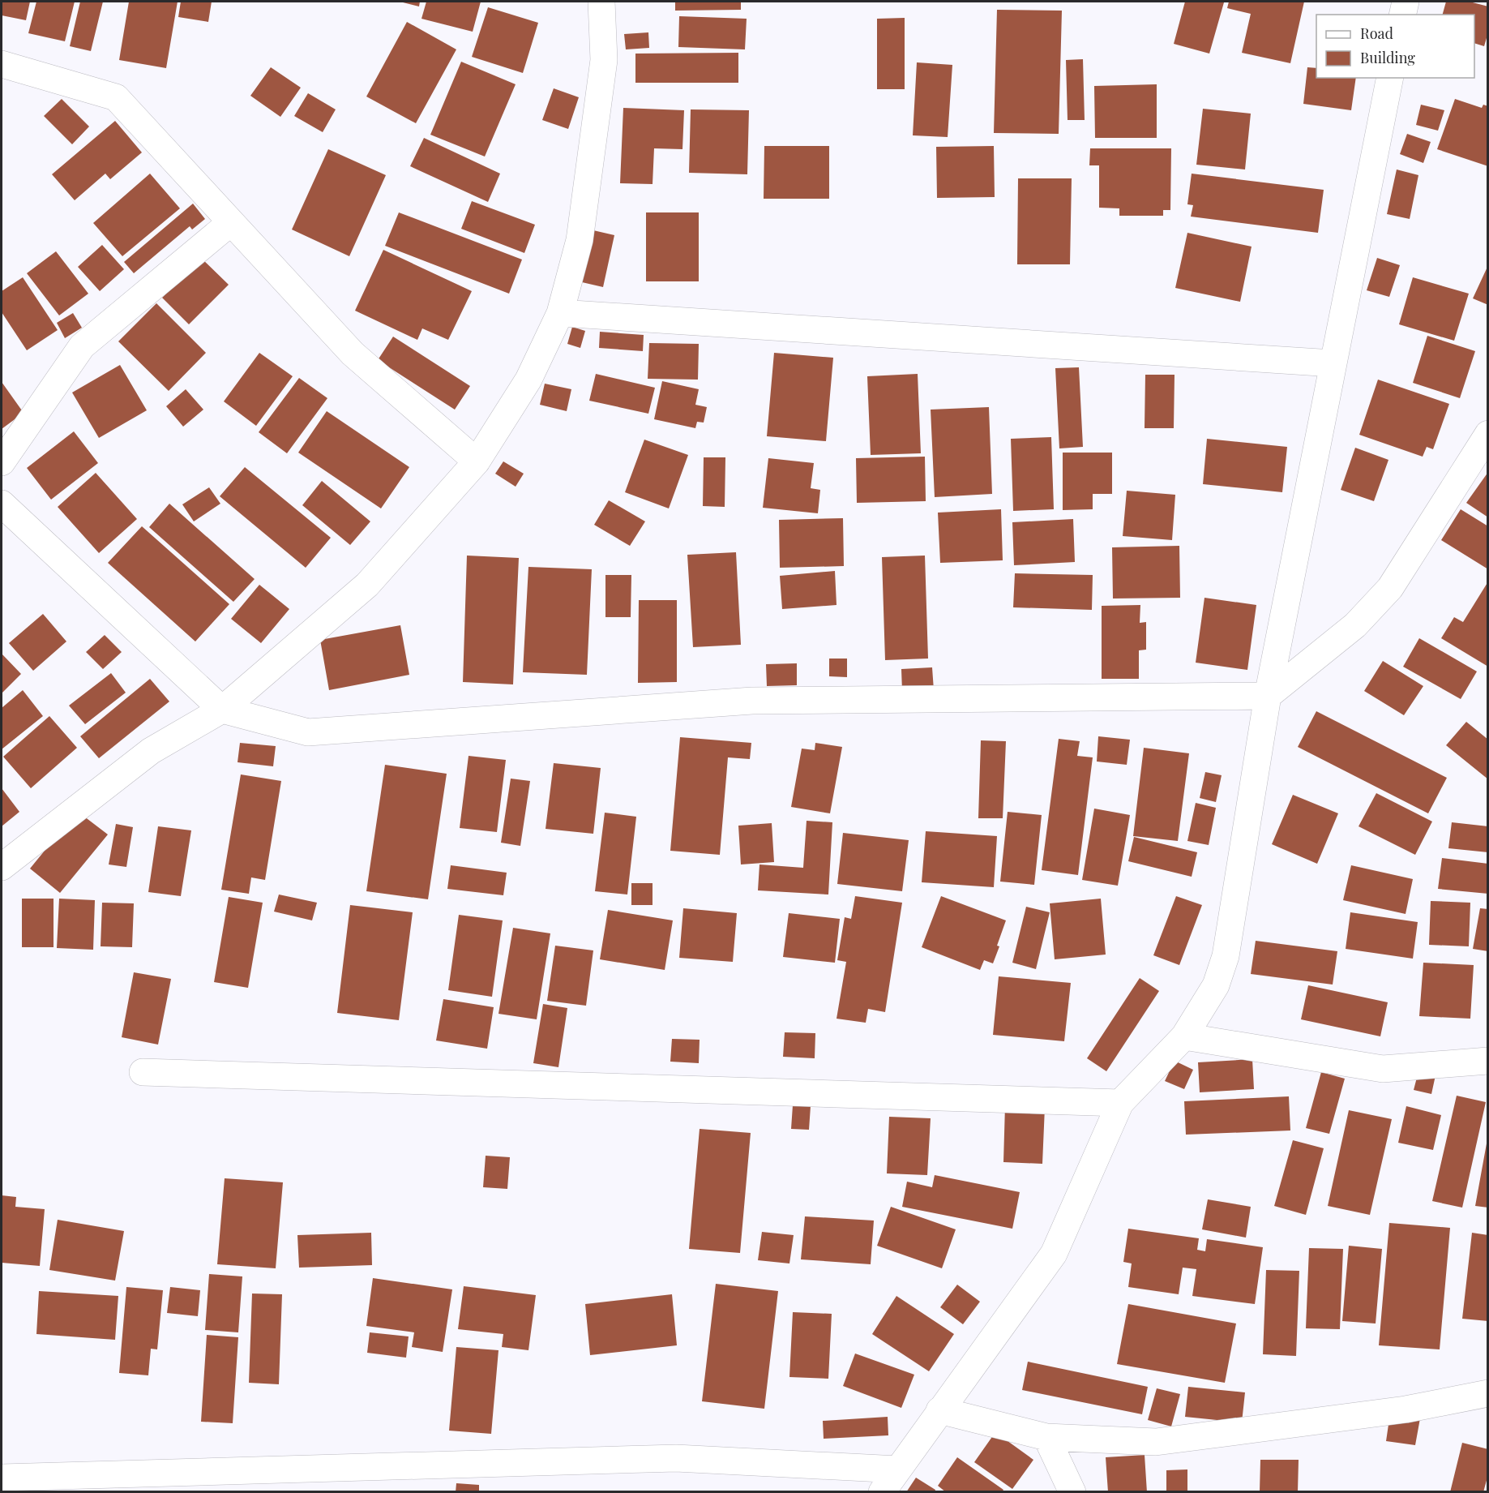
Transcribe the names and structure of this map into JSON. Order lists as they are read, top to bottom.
{
  "legend": ["Road", "Building"]
}
